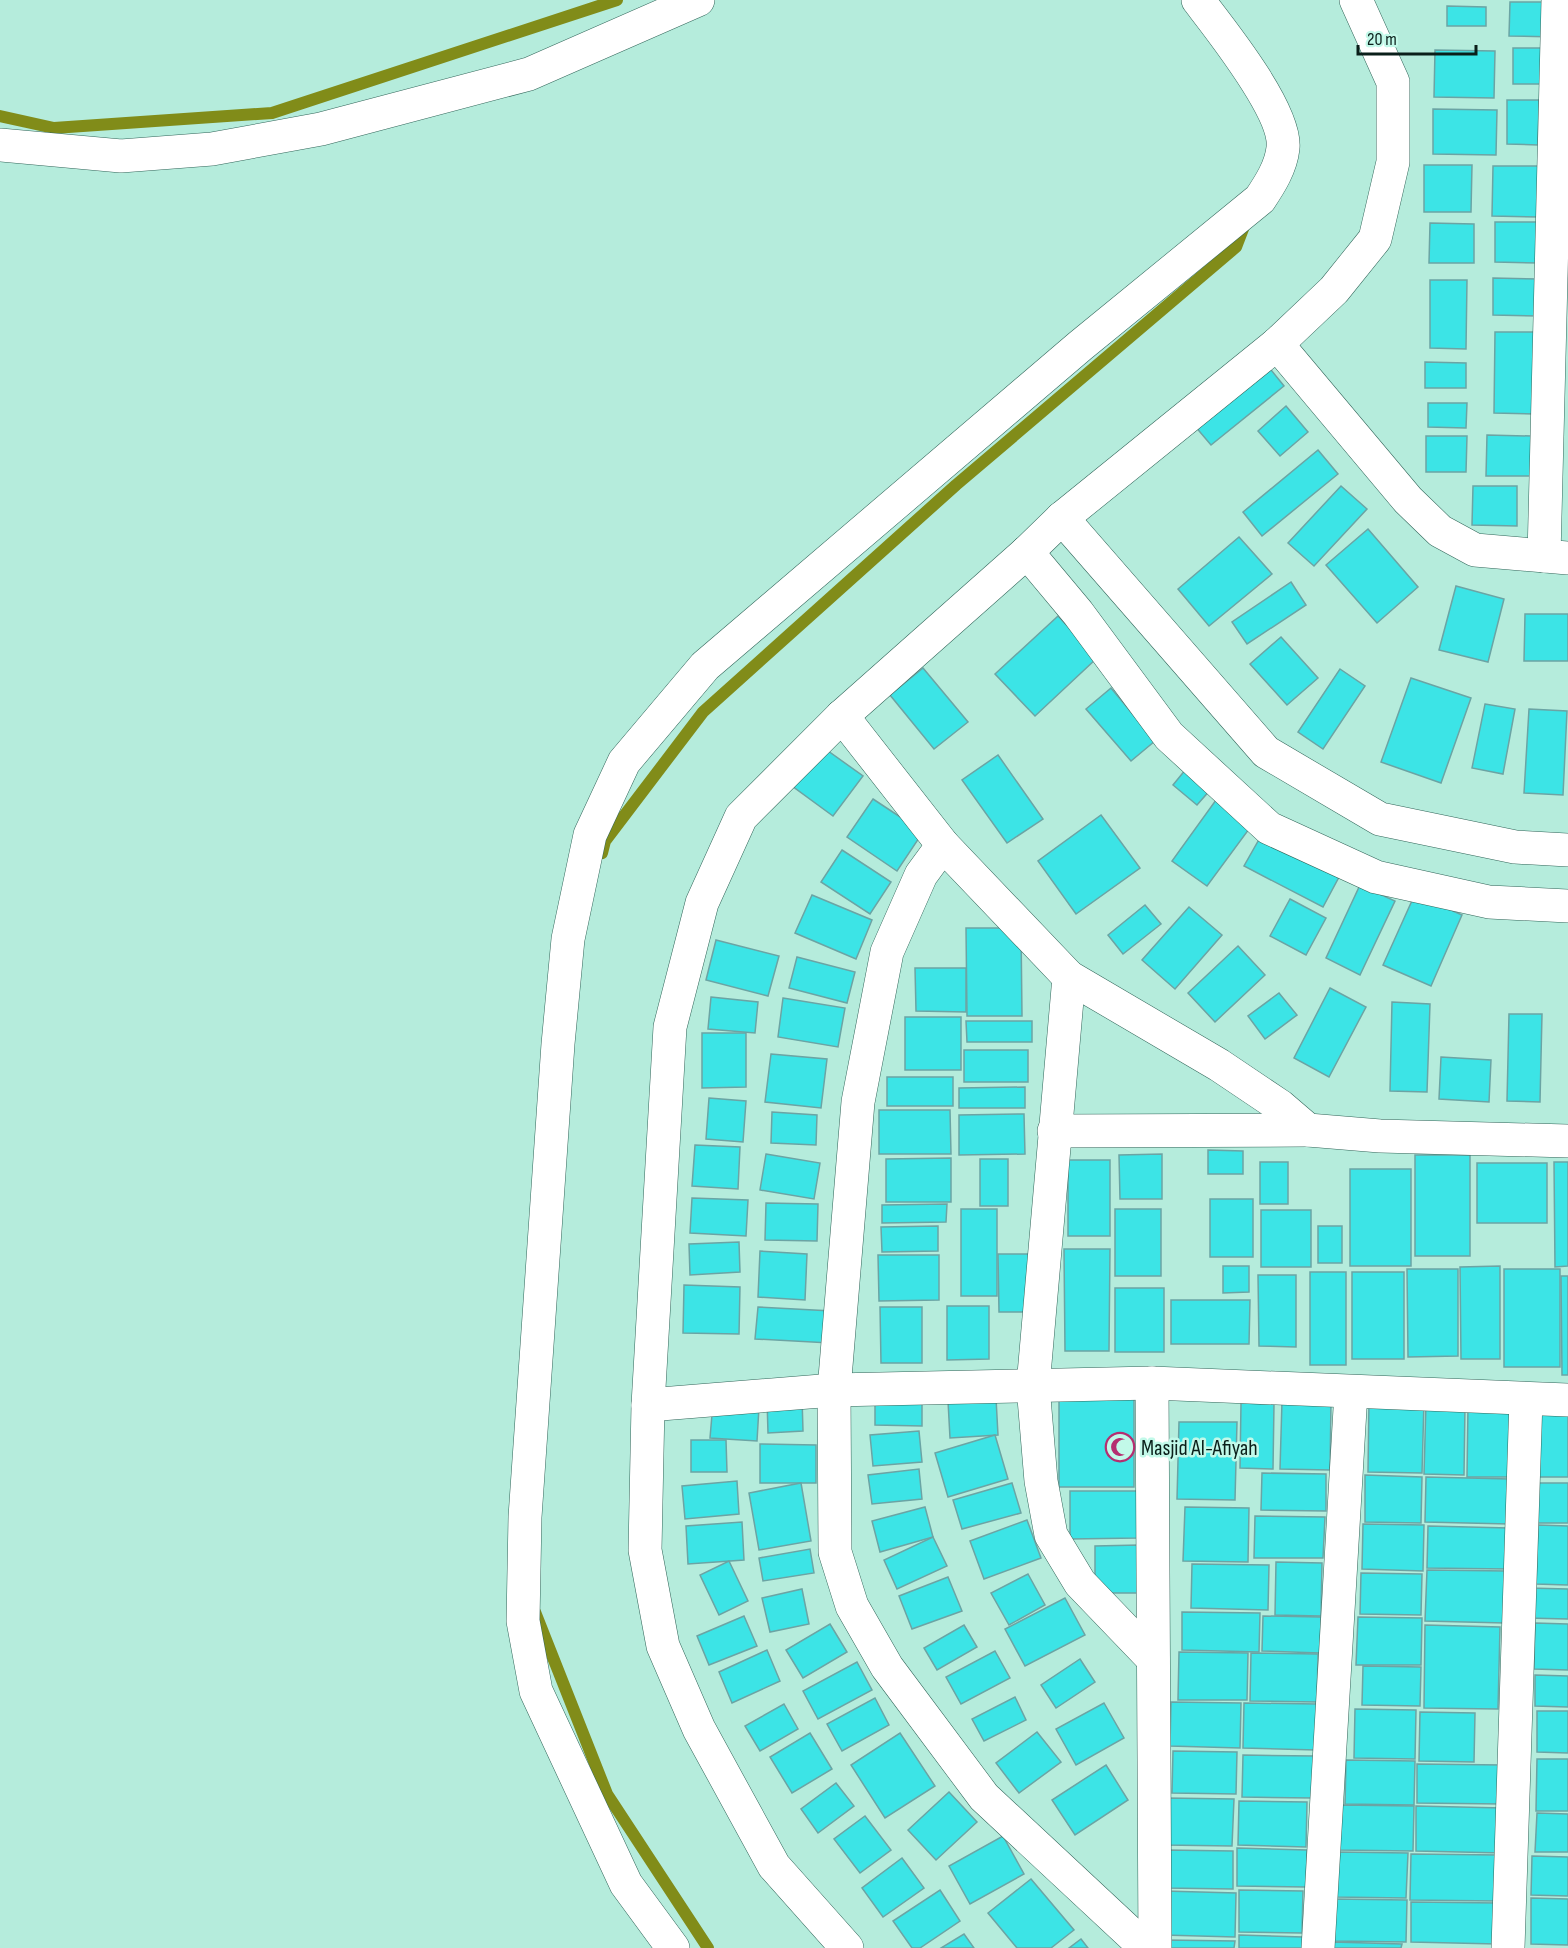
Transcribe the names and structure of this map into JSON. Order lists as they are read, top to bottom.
{
  "places": {
    "mosque": ["Masjid Al-Afiyah"]
  },
  "scale_bar": "20 m"
}
